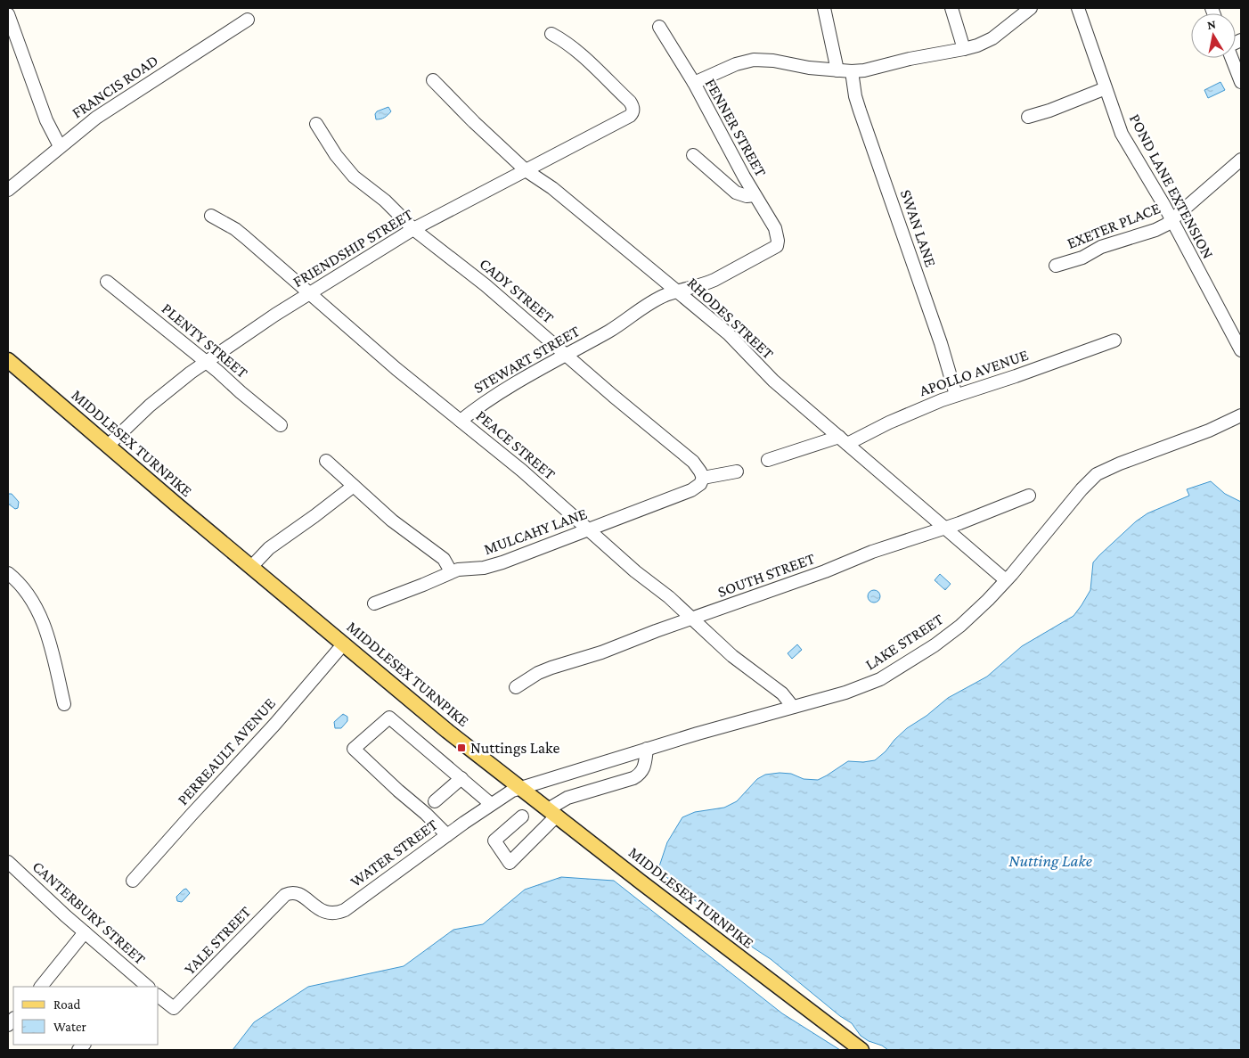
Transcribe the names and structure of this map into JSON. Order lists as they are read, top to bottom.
{
  "streets": {
    "main road": ["MIDDLESEX TURNPIKE"],
    "street": [
      "FRANCIS ROAD",
      "FENNER STREET",
      "POND LANE EXTENSION",
      "EXETER PLACE",
      "SWAN LANE",
      "FRIENDSHIP STREET",
      "CADY STREET",
      "RHODES STREET",
      "PLENTY STREET",
      "STEWART STREET",
      "APOLLO AVENUE",
      "PEACE STREET",
      "MULCAHY LANE",
      "SOUTH STREET",
      "LAKE STREET",
      "PERREAULT AVENUE",
      "WATER STREET",
      "CANTERBURY STREET",
      "YALE STREET"
    ]
  },
  "crossings": [
    ["FENNER STREET", "STEWART STREET"],
    ["POND LANE EXTENSION", "EXETER PLACE"],
    ["SWAN LANE", "APOLLO AVENUE"],
    ["FRIENDSHIP STREET", "CADY STREET"],
    ["FRIENDSHIP STREET", "RHODES STREET"],
    ["FRIENDSHIP STREET", "PLENTY STREET"],
    ["FRIENDSHIP STREET", "MIDDLESEX TURNPIKE"],
    ["FRIENDSHIP STREET", "PEACE STREET"],
    ["CADY STREET", "STEWART STREET"],
    ["CADY STREET", "MULCAHY LANE"],
    ["RHODES STREET", "STEWART STREET"],
    ["RHODES STREET", "APOLLO AVENUE"],
    ["RHODES STREET", "SOUTH STREET"],
    ["RHODES STREET", "LAKE STREET"],
    ["STEWART STREET", "PEACE STREET"],
    ["MIDDLESEX TURNPIKE", "LAKE STREET"],
    ["MIDDLESEX TURNPIKE", "PERREAULT AVENUE"],
    ["MIDDLESEX TURNPIKE", "WATER STREET"],
    ["PEACE STREET", "MULCAHY LANE"],
    ["PEACE STREET", "SOUTH STREET"],
    ["PEACE STREET", "LAKE STREET"],
    ["LAKE STREET", "WATER STREET"],
    ["WATER STREET", "YALE STREET"]
  ],
  "water": ["Nutting Lake"],
  "places": {
    "transit": ["Nuttings Lake"]
  },
  "legend": ["Road", "Water"],
  "north": "top"
}
